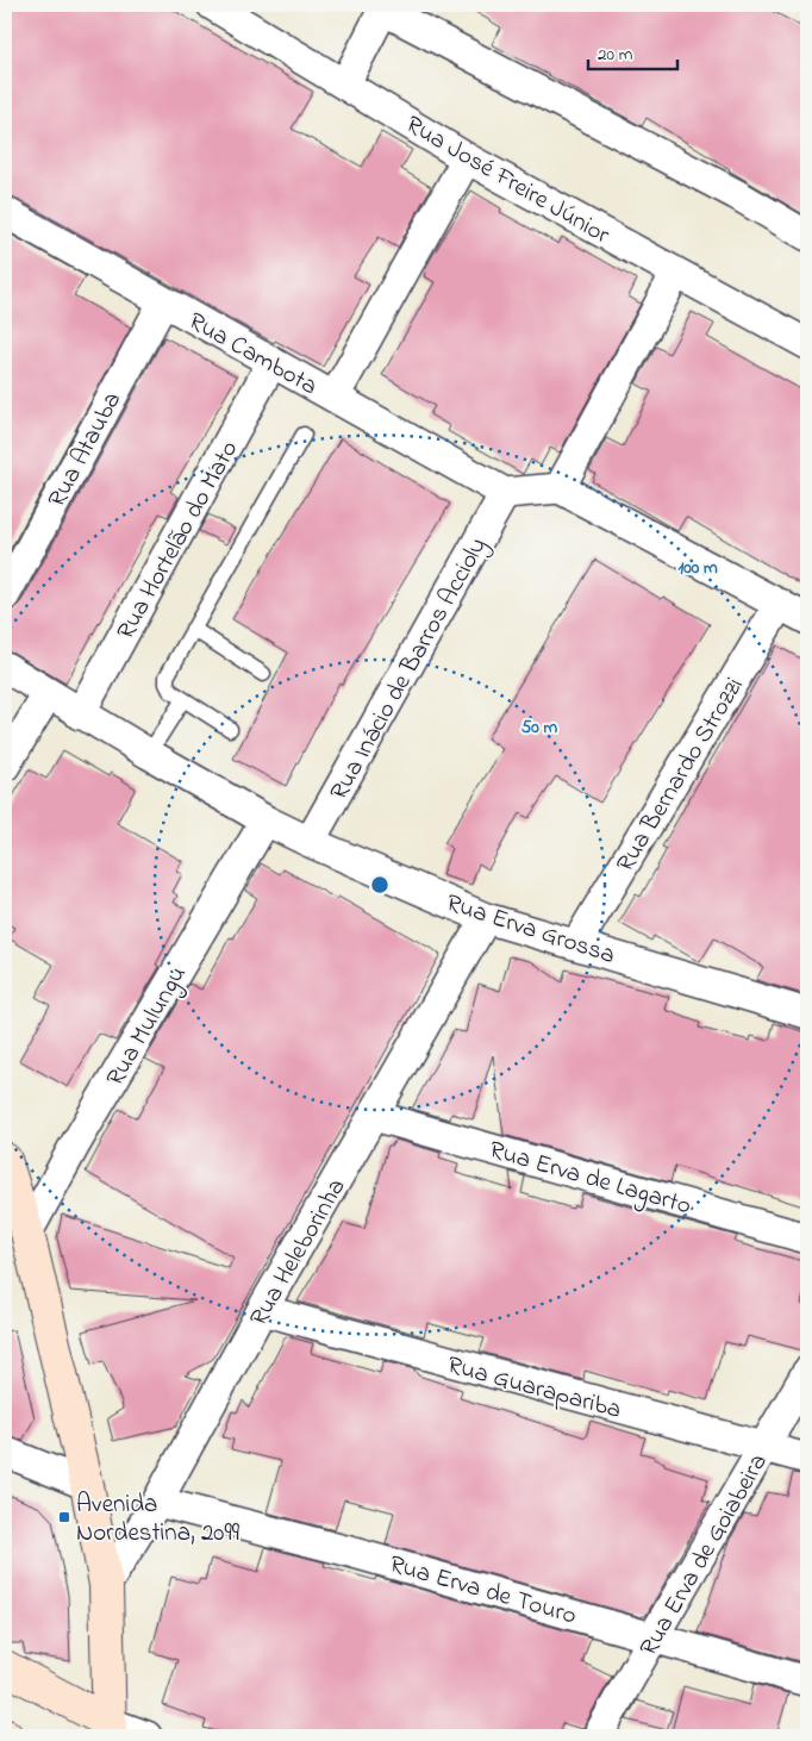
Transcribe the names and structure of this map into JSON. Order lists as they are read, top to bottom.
{
  "streets": {
    "street": [
      "Rua José Freire Júnior",
      "Rua Cambota",
      "Rua Atauba",
      "Rua Hortelão do Mato",
      "Rua Inácio de Barros Accioly",
      "Rua Bernardo Strozzi",
      "Rua Erva Grossa",
      "Rua Mulungu",
      "Rua Erva de Lagarto",
      "Rua Heleborinha",
      "Rua Guarapariba",
      "Rua Erva de Goiabeira",
      "Rua Erva de Touro"
    ]
  },
  "crossings": [
    ["Rua Cambota", "Rua Atauba"],
    ["Rua Cambota", "Rua Hortelão do Mato"],
    ["Rua Cambota", "Rua Inácio de Barros Accioly"],
    ["Rua Hortelão do Mato", "Rua Erva Grossa"],
    ["Rua Inácio de Barros Accioly", "Rua Erva Grossa"],
    ["Rua Bernardo Strozzi", "Rua Erva Grossa"],
    ["Rua Erva Grossa", "Rua Mulungu"],
    ["Rua Erva Grossa", "Rua Heleborinha"],
    ["Rua Erva de Lagarto", "Rua Heleborinha"],
    ["Rua Heleborinha", "Rua Guarapariba"],
    ["Rua Heleborinha", "Rua Erva de Touro"],
    ["Rua Guarapariba", "Rua Erva de Goiabeira"],
    ["Rua Erva de Goiabeira", "Rua Erva de Touro"]
  ],
  "places": {
    "transit": ["Avenida Nordestina, 2099"]
  },
  "scale_bar": "20 m",
  "rings": ["100 m", "50 m"]
}
